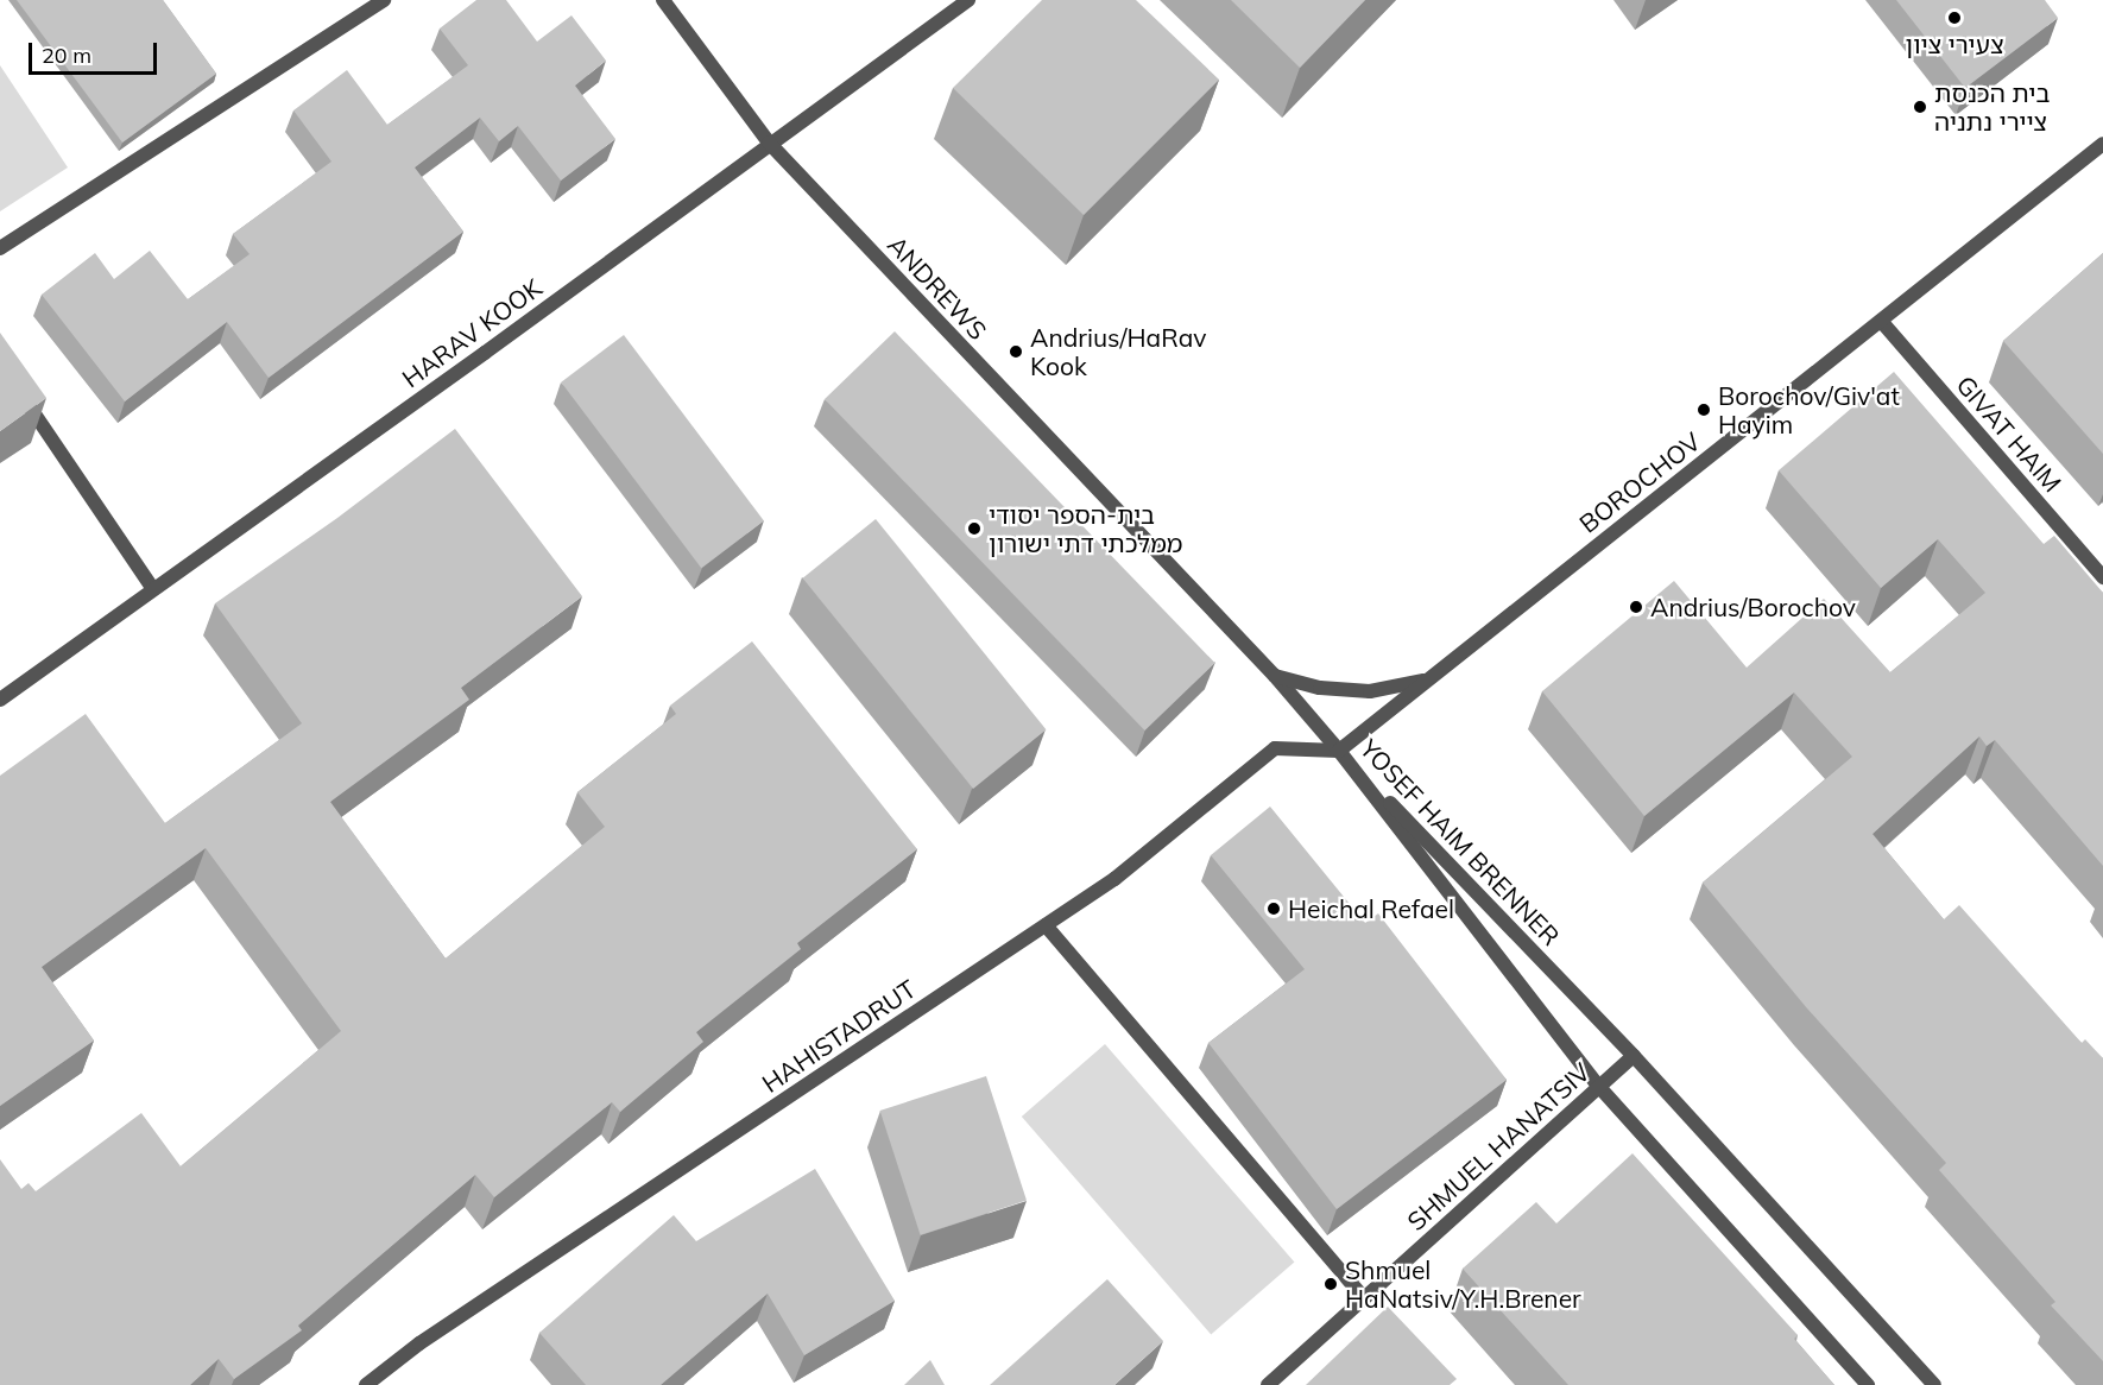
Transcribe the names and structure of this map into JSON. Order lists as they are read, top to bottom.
{
  "streets": {
    "street": [
      "ANDREWS",
      "HARAV KOOK",
      "GIVAT HAIM",
      "BOROCHOV",
      "YOSEF HAIM BRENNER",
      "HAHISTADRUT",
      "SHMUEL HANATSIV"
    ]
  },
  "crossings": [
    ["ANDREWS", "HARAV KOOK"],
    ["ANDREWS", "BOROCHOV"],
    ["ANDREWS", "YOSEF HAIM BRENNER"],
    ["ANDREWS", "HAHISTADRUT"],
    ["GIVAT HAIM", "BOROCHOV"],
    ["BOROCHOV", "YOSEF HAIM BRENNER"],
    ["BOROCHOV", "HAHISTADRUT"],
    ["YOSEF HAIM BRENNER", "HAHISTADRUT"],
    ["YOSEF HAIM BRENNER", "SHMUEL HANATSIV"]
  ],
  "places": [
    "צעירי ציון",
    "בית הכנסת ציירי נתניה",
    "Andrius/HaRav Kook",
    "Borochov/Giv'at Hayim",
    "בית-הספר יסודי ממלכתי דתי ישורון",
    "Andrius/Borochov",
    "Heichal Refael",
    "Shmuel HaNatsiv/Y.H.Brener"
  ],
  "scale_bar": "20 m"
}
